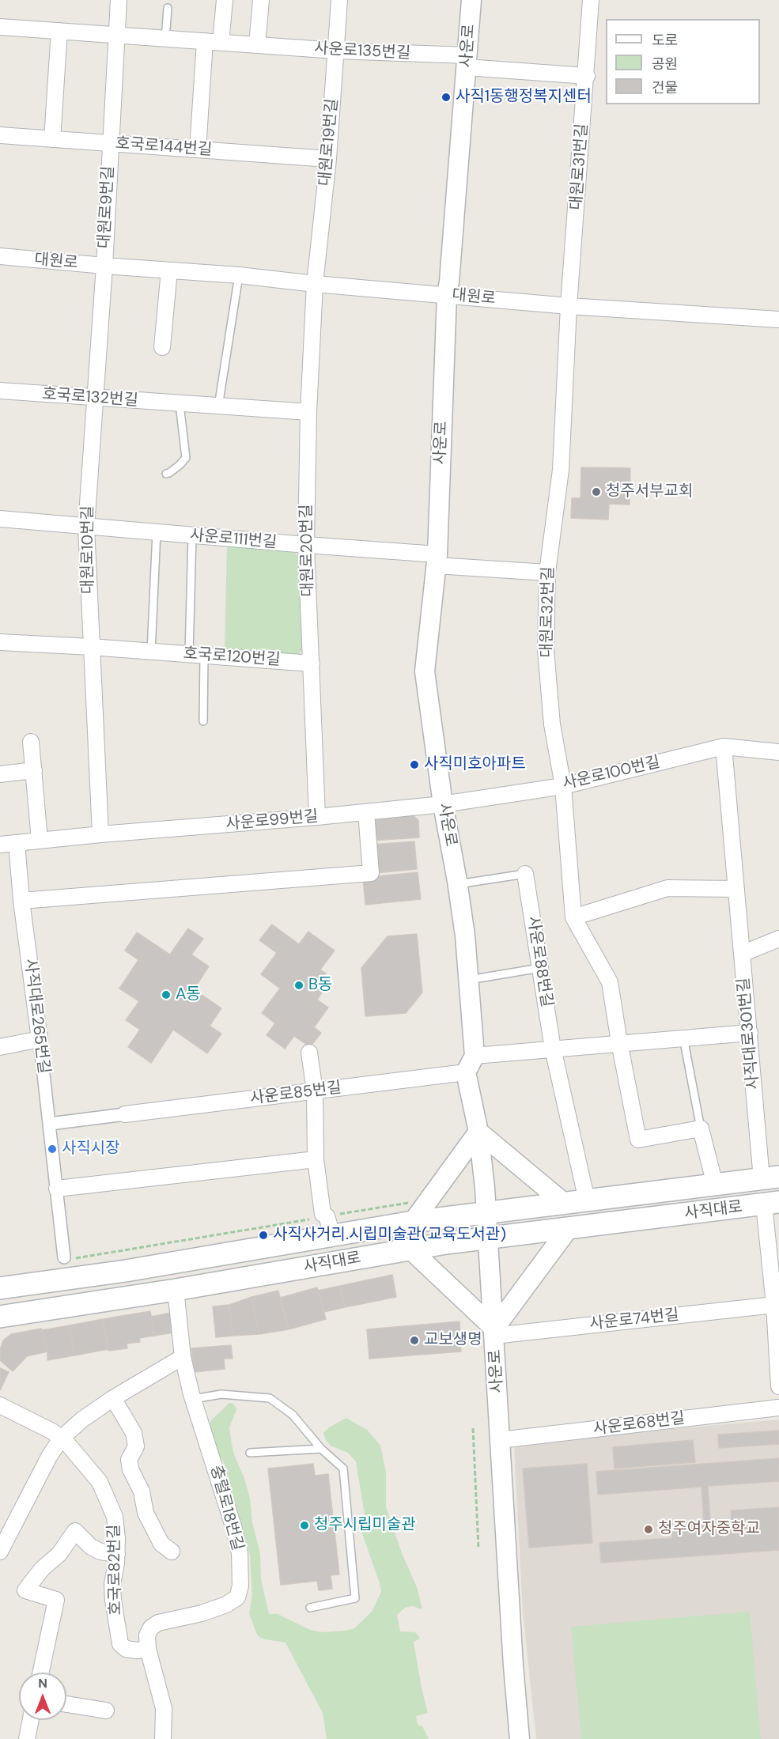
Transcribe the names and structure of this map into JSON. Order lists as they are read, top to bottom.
{
  "streets": {
    "main road": ["사직대로"],
    "street": [
      "사운로",
      "사운로135번길",
      "대원로19번길",
      "호국로144번길",
      "대원로31번길",
      "대원로9번길",
      "대원로",
      "호국로132번길",
      "사운로111번길",
      "대원로10번길",
      "대원로20번길",
      "대원로32번길",
      "호국로120번길",
      "사운로100번길",
      "사운로99번길",
      "사운로88번길",
      "사직대로265번길",
      "사직대로301번길",
      "사운로85번길",
      "사운로74번길",
      "사운로68번길",
      "충렬로18번길",
      "호국로82번길"
    ]
  },
  "crossings": [
    ["사운로", "사운로135번길"],
    ["사운로", "대원로"],
    ["사운로", "사운로111번길"],
    ["사운로", "사운로100번길"],
    ["사운로", "사운로99번길"],
    ["사운로", "사운로85번길"],
    ["사운로", "사직대로"],
    ["사운로", "사운로74번길"],
    ["사운로", "사운로68번길"],
    ["사운로135번길", "대원로19번길"],
    ["사운로135번길", "대원로31번길"],
    ["사운로135번길", "대원로9번길"],
    ["대원로19번길", "호국로144번길"],
    ["대원로19번길", "대원로"],
    ["대원로19번길", "대원로20번길"],
    ["호국로144번길", "대원로9번길"],
    ["대원로31번길", "대원로"],
    ["대원로31번길", "대원로32번길"],
    ["대원로9번길", "대원로"],
    ["대원로9번길", "대원로10번길"],
    ["대원로", "대원로10번길"],
    ["대원로", "대원로20번길"],
    ["대원로", "대원로32번길"],
    ["호국로132번길", "대원로10번길"],
    ["호국로132번길", "대원로20번길"],
    ["사운로111번길", "대원로10번길"],
    ["사운로111번길", "대원로20번길"],
    ["사운로111번길", "대원로32번길"],
    ["대원로10번길", "호국로120번길"],
    ["대원로10번길", "사운로99번길"],
    ["대원로20번길", "호국로120번길"],
    ["대원로20번길", "사운로99번길"],
    ["대원로32번길", "사운로100번길"],
    ["사운로100번길", "사운로99번길"],
    ["사운로100번길", "사직대로301번길"],
    ["사운로99번길", "사직대로265번길"],
    ["사직대로301번길", "사직대로"],
    ["사직대로", "충렬로18번길"],
    ["충렬로18번길", "호국로82번길"]
  ],
  "places": [
    "사직1동행정복지센터",
    "청주서부교회",
    "사직미호아파트",
    "B동",
    "A동",
    "사직시장",
    "사직사거리.시립미술관(교육도서관)",
    "교보생명",
    "청주시립미술관",
    "청주여자중학교"
  ],
  "legend": ["도로", "공원", "건물"],
  "north": "top"
}
